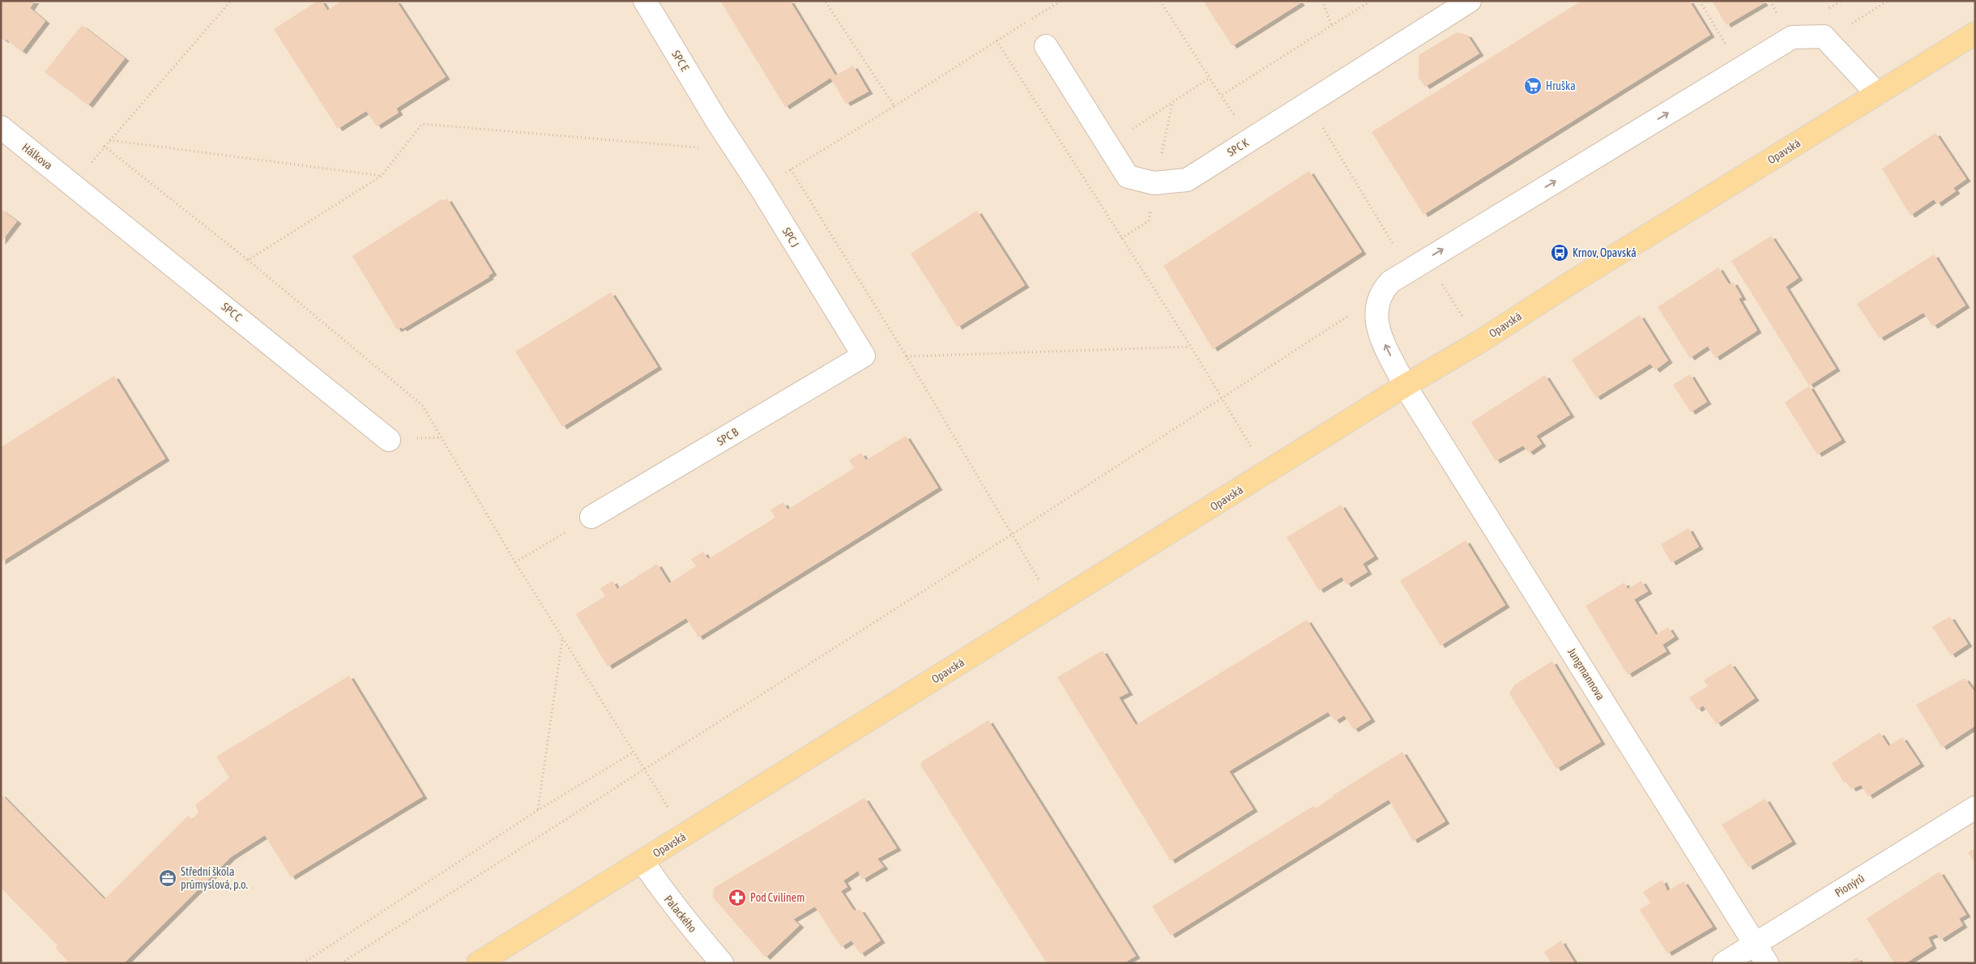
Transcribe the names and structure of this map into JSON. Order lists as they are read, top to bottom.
{
  "streets": {
    "main road": ["Opavská"],
    "street": [
      "SPC E",
      "SPC K",
      "Hálkova",
      "SPC J",
      "SPC C",
      "SPC B",
      "Jungmannova",
      "Pionýrů",
      "Palackého"
    ]
  },
  "crossings": [
    ["SPC E", "SPC J"],
    ["Opavská", "Jungmannova"],
    ["Opavská", "Palackého"],
    ["Hálkova", "SPC C"],
    ["SPC J", "SPC B"],
    ["Jungmannova", "Pionýrů"]
  ],
  "places": {
    "supermarket": ["Hruška"],
    "bus stop": ["Krnov, Opavská"],
    "office": ["Střední škola průmyslová, p.o."],
    "pharmacy": ["Pod Cvilínem"]
  }
}
